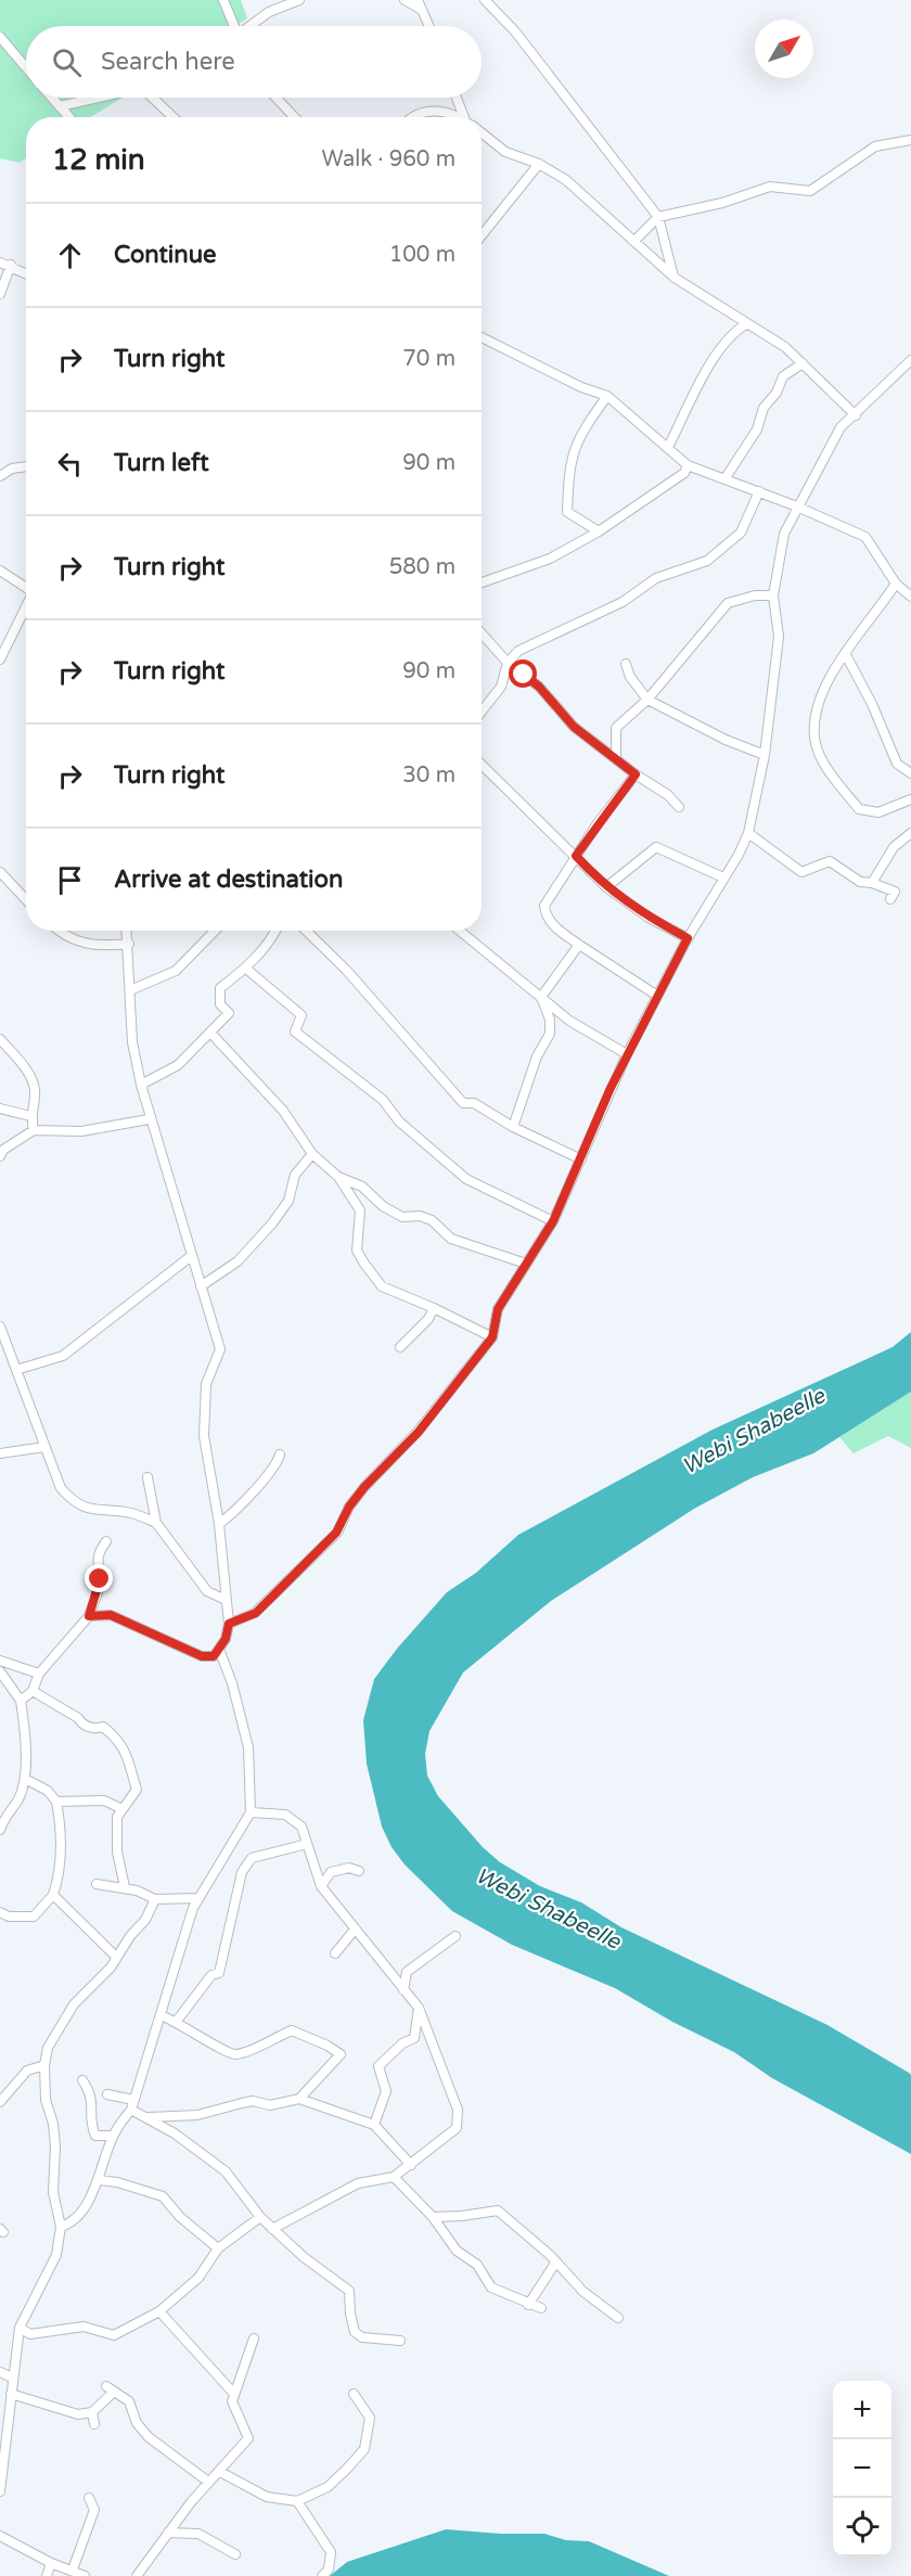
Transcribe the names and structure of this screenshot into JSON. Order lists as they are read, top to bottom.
{
  "water": ["Webi Shabeelle"],
  "north": "top right",
  "page": {
    "search": "Search here",
    "heading": ["12 min", "Walk · 960 m"],
    "list": [
      ["Continue", "100 m"],
      ["Turn right", "70 m"],
      ["Turn left", "90 m"],
      ["Turn right", "580 m"],
      ["Turn right", "90 m"],
      ["Turn right", "30 m"],
      "Arrive at destination"
    ],
    "map_buttons": ["+", "−"]
  }
}
